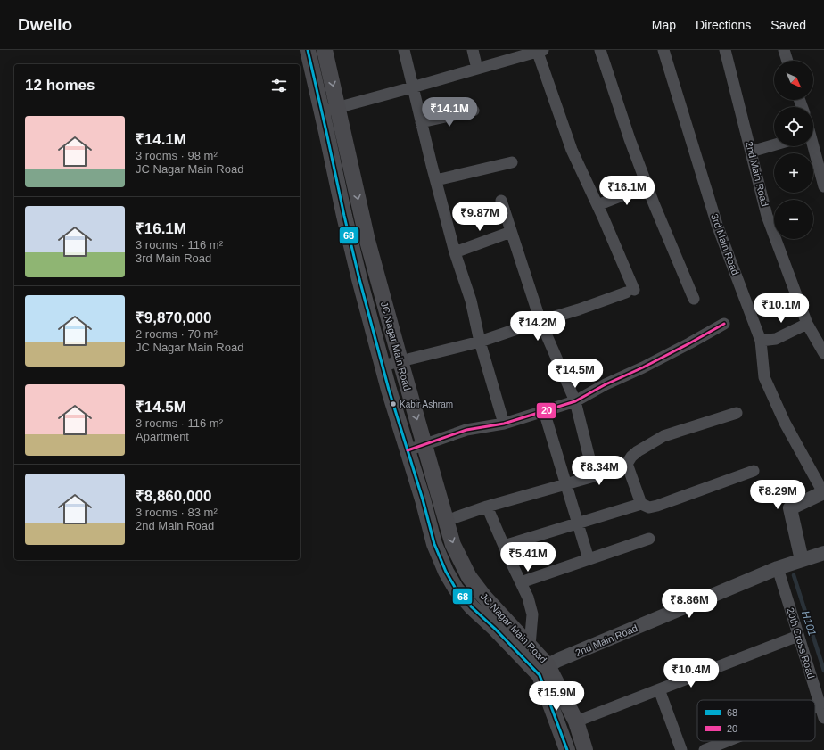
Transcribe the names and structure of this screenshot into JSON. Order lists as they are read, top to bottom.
{
  "streets": {
    "main road": ["JC Nagar Main Road"],
    "street": ["2nd Main Road", "3rd Main Road", "20th Cross Road"]
  },
  "crossings": [
    ["2nd Main Road", "JC Nagar Main Road"],
    ["2nd Main Road", "20th Cross Road"]
  ],
  "water": ["H101"],
  "places": ["Kabir Ashram"],
  "lines": ["transit line 68", "transit line 20"],
  "legend": ["68", "20"],
  "north": "bottom right",
  "page": {
    "header": "Dwello",
    "nav": ["Map", "Directions", "Saved"],
    "map_buttons": ["+", "−"],
    "heading": "12 homes",
    "price": [
      "₹14.1M",
      "₹16.1M",
      "₹9.87M",
      "₹10.1M",
      "₹14.2M",
      "₹14.5M",
      "₹8.34M",
      "₹8.29M",
      "₹5.41M",
      "₹8.86M",
      "₹10.4M",
      "₹15.9M"
    ],
    "list": [
      {
        "name": "₹14.1M",
        "note": "3 rooms · 98 m² · JC Nagar Main Road"
      },
      {
        "name": "₹16.1M",
        "note": "3 rooms · 116 m² · 3rd Main Road"
      },
      {
        "name": "₹9,870,000",
        "note": "2 rooms · 70 m² · JC Nagar Main Road"
      },
      {
        "name": "₹14.5M",
        "note": "3 rooms · 116 m² · Apartment"
      },
      {
        "name": "₹8,860,000",
        "note": "3 rooms · 83 m² · 2nd Main Road"
      }
    ]
  }
}
